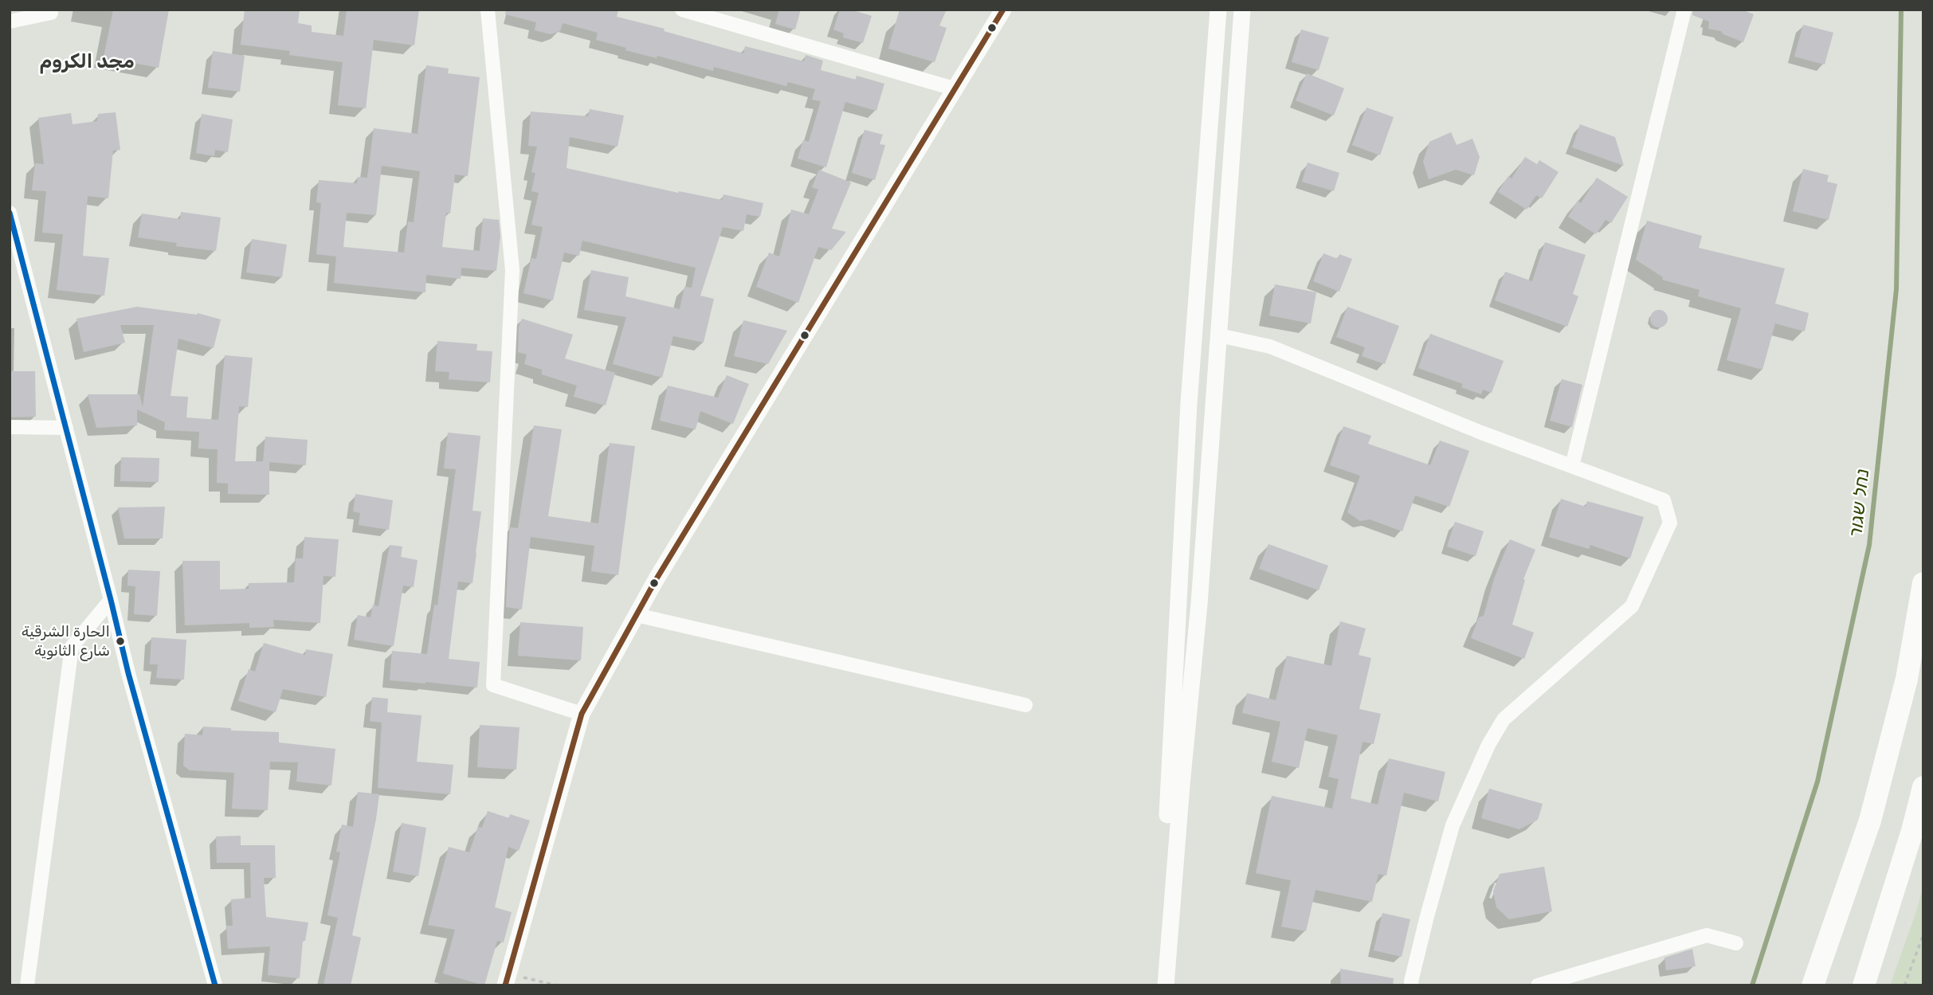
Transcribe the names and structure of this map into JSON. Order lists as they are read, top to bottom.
{
  "districts": ["مجد الكروم"],
  "water": ["נחל שגור"],
  "places": ["الحارة الشرقية شارع الثانوية"]
}
